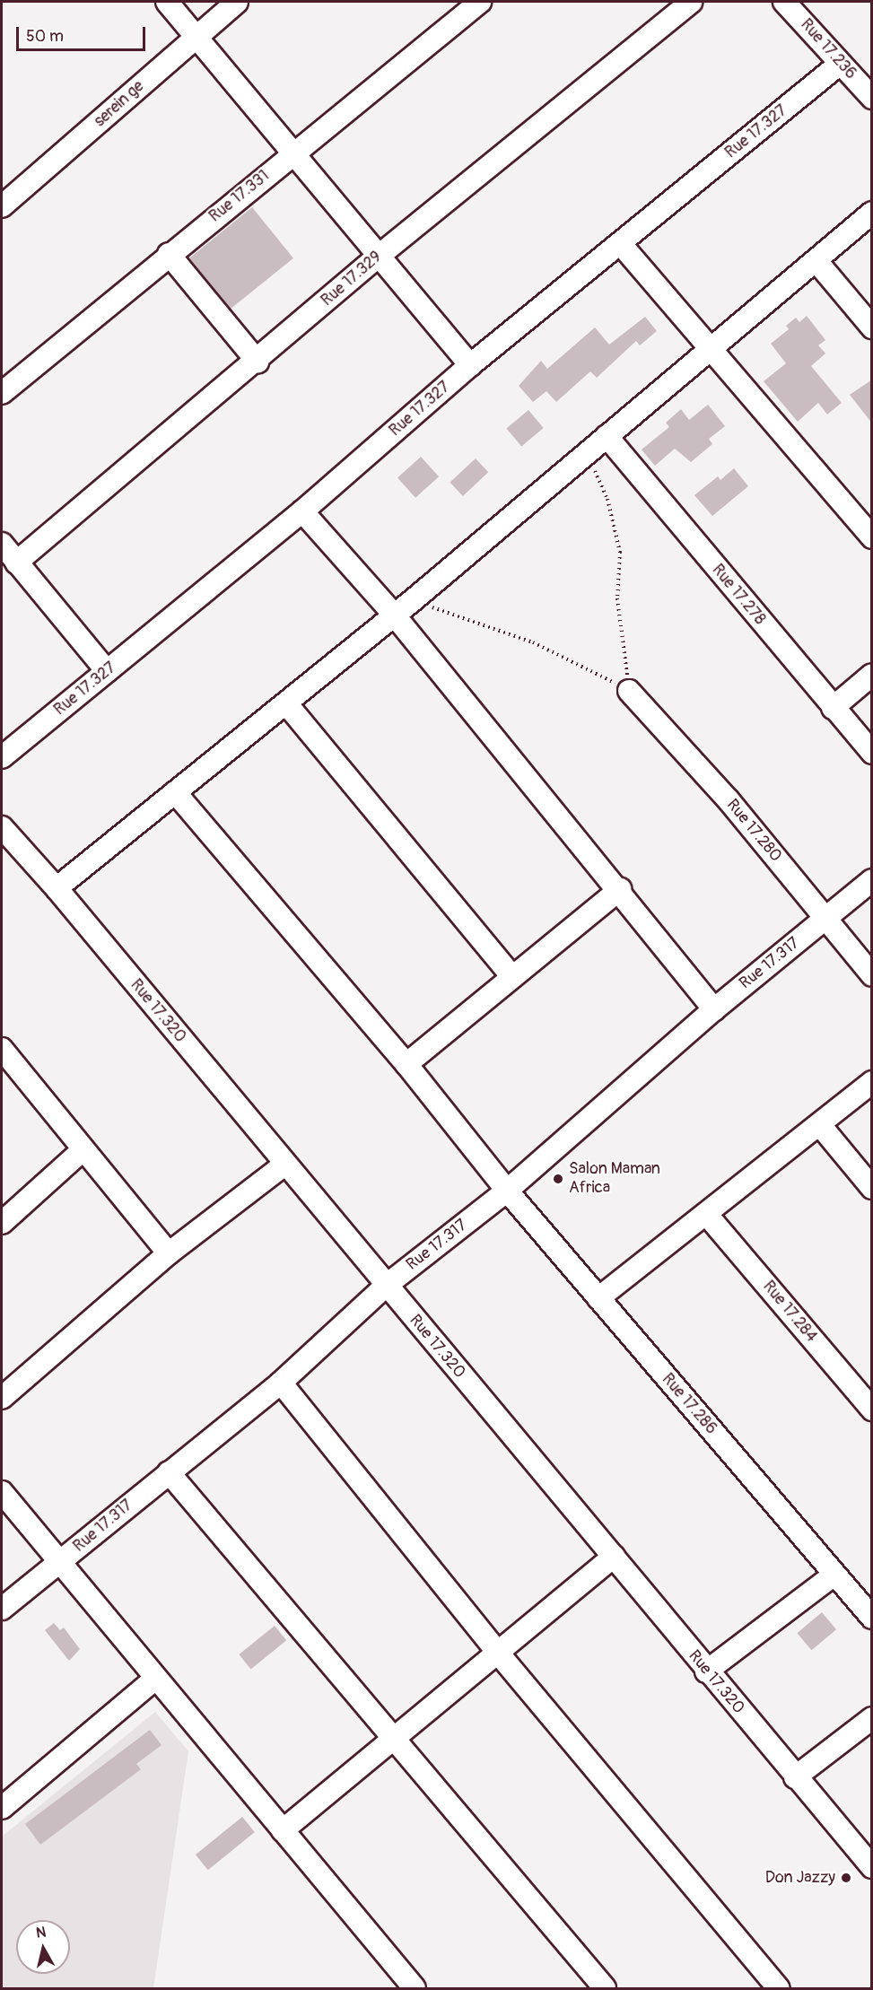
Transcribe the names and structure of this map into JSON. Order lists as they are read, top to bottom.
{
  "streets": {
    "street": [
      "Rue 17.236",
      "serein ge",
      "Rue 17.327",
      "Rue 17.331",
      "Rue 17.329",
      "Rue 17.278",
      "Rue 17.280",
      "Rue 17.317",
      "Rue 17.320",
      "Rue 17.284",
      "Rue 17.286"
    ]
  },
  "crossings": [
    ["Rue 17.236", "Rue 17.327"],
    ["Rue 17.280", "Rue 17.317"],
    ["Rue 17.317", "Rue 17.320"],
    ["Rue 17.317", "Rue 17.286"]
  ],
  "places": ["Salon Maman Africa", "Don Jazzy"],
  "scale_bar": "50 m",
  "north": "top"
}
